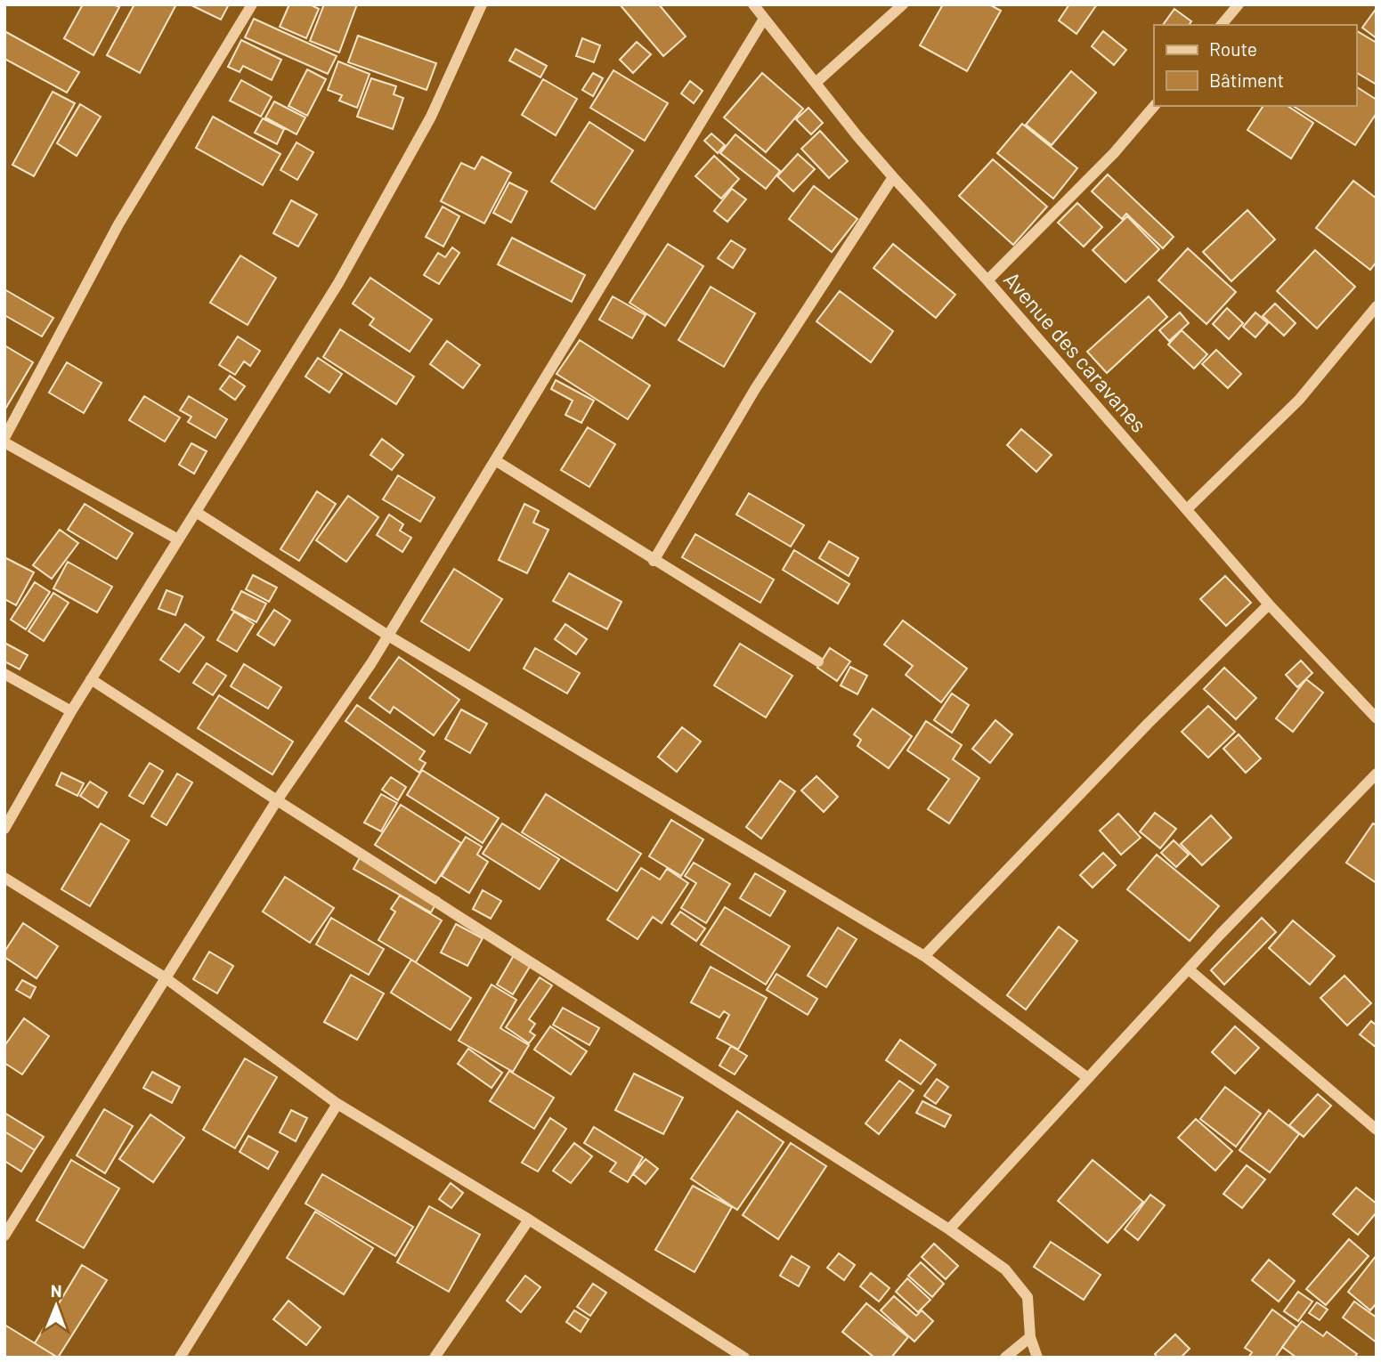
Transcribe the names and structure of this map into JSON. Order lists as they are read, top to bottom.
{
  "streets": {
    "street": ["Avenue des caravanes"]
  },
  "legend": ["Route", "Bâtiment"],
  "north": "top"
}
